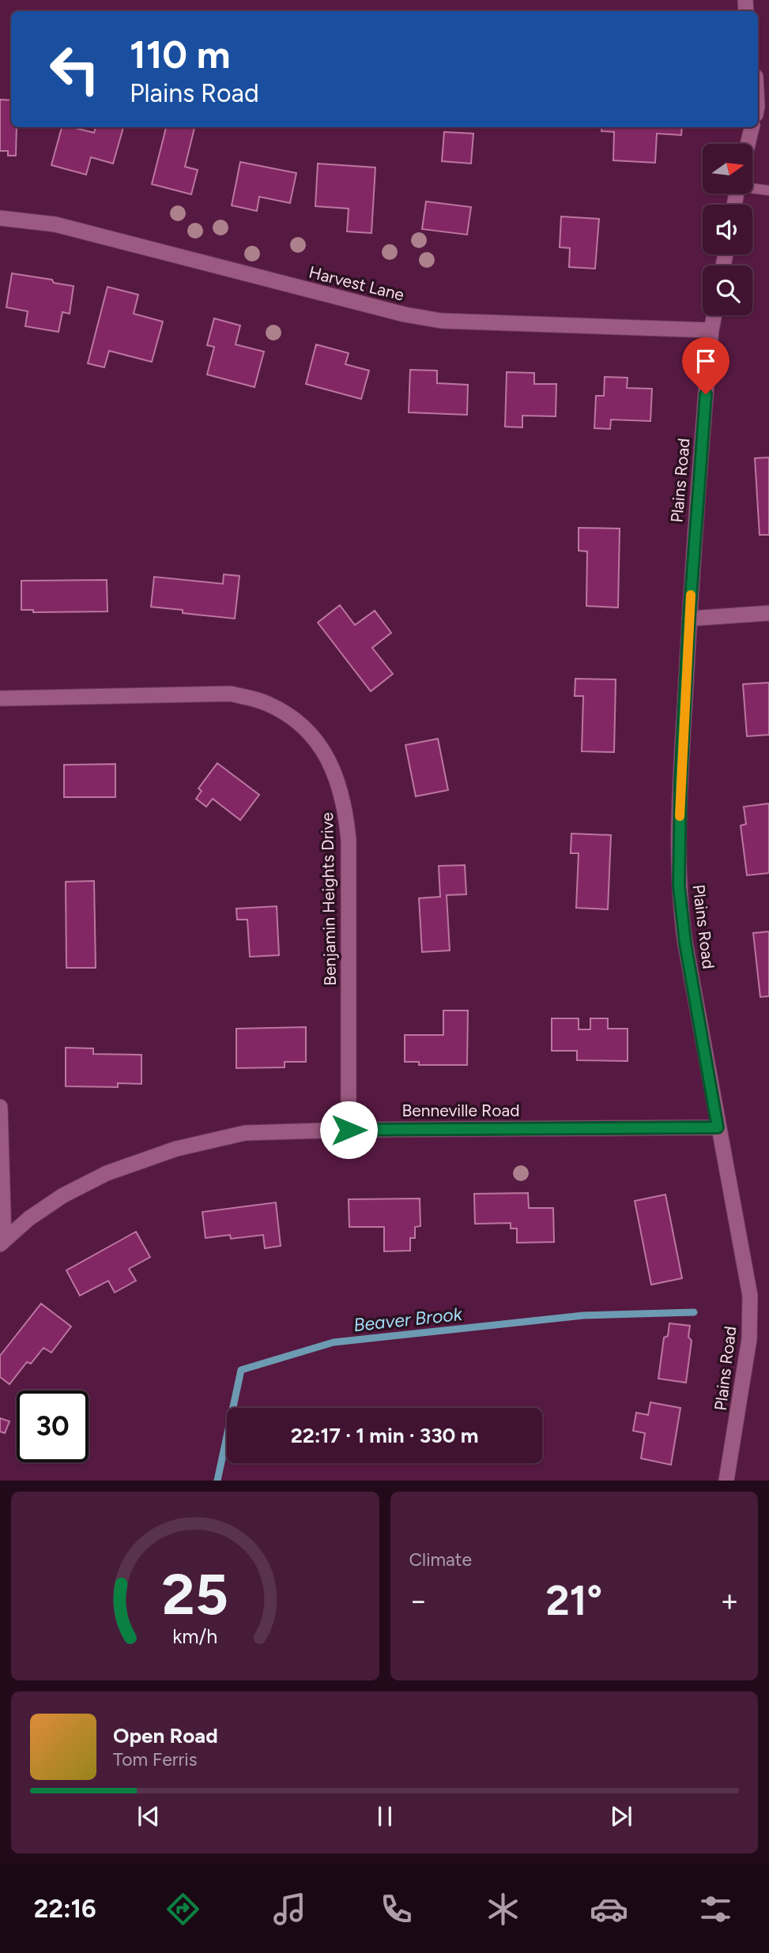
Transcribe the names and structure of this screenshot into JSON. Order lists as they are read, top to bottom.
{
  "streets": {
    "street": [
      "Harvest Lane",
      "Plains Road",
      "Benjamin Heights Drive",
      "Benneville Road"
    ]
  },
  "crossings": [
    ["Harvest Lane", "Plains Road"],
    ["Plains Road", "Benneville Road"],
    ["Benjamin Heights Drive", "Benneville Road"]
  ],
  "water": ["Beaver Brook"],
  "north": "right",
  "page": {
    "turn": ["110 m", "Plains Road"],
    "limit": "30",
    "trip": "22:17 · 1 min · 330 m",
    "tile": "Climate",
    "heat": ["−", "21°", "+"],
    "song": ["Open Road", "Tom Ferris"],
    "tabs": "22:16",
    "gauge": ["25", "km/h"]
  }
}
